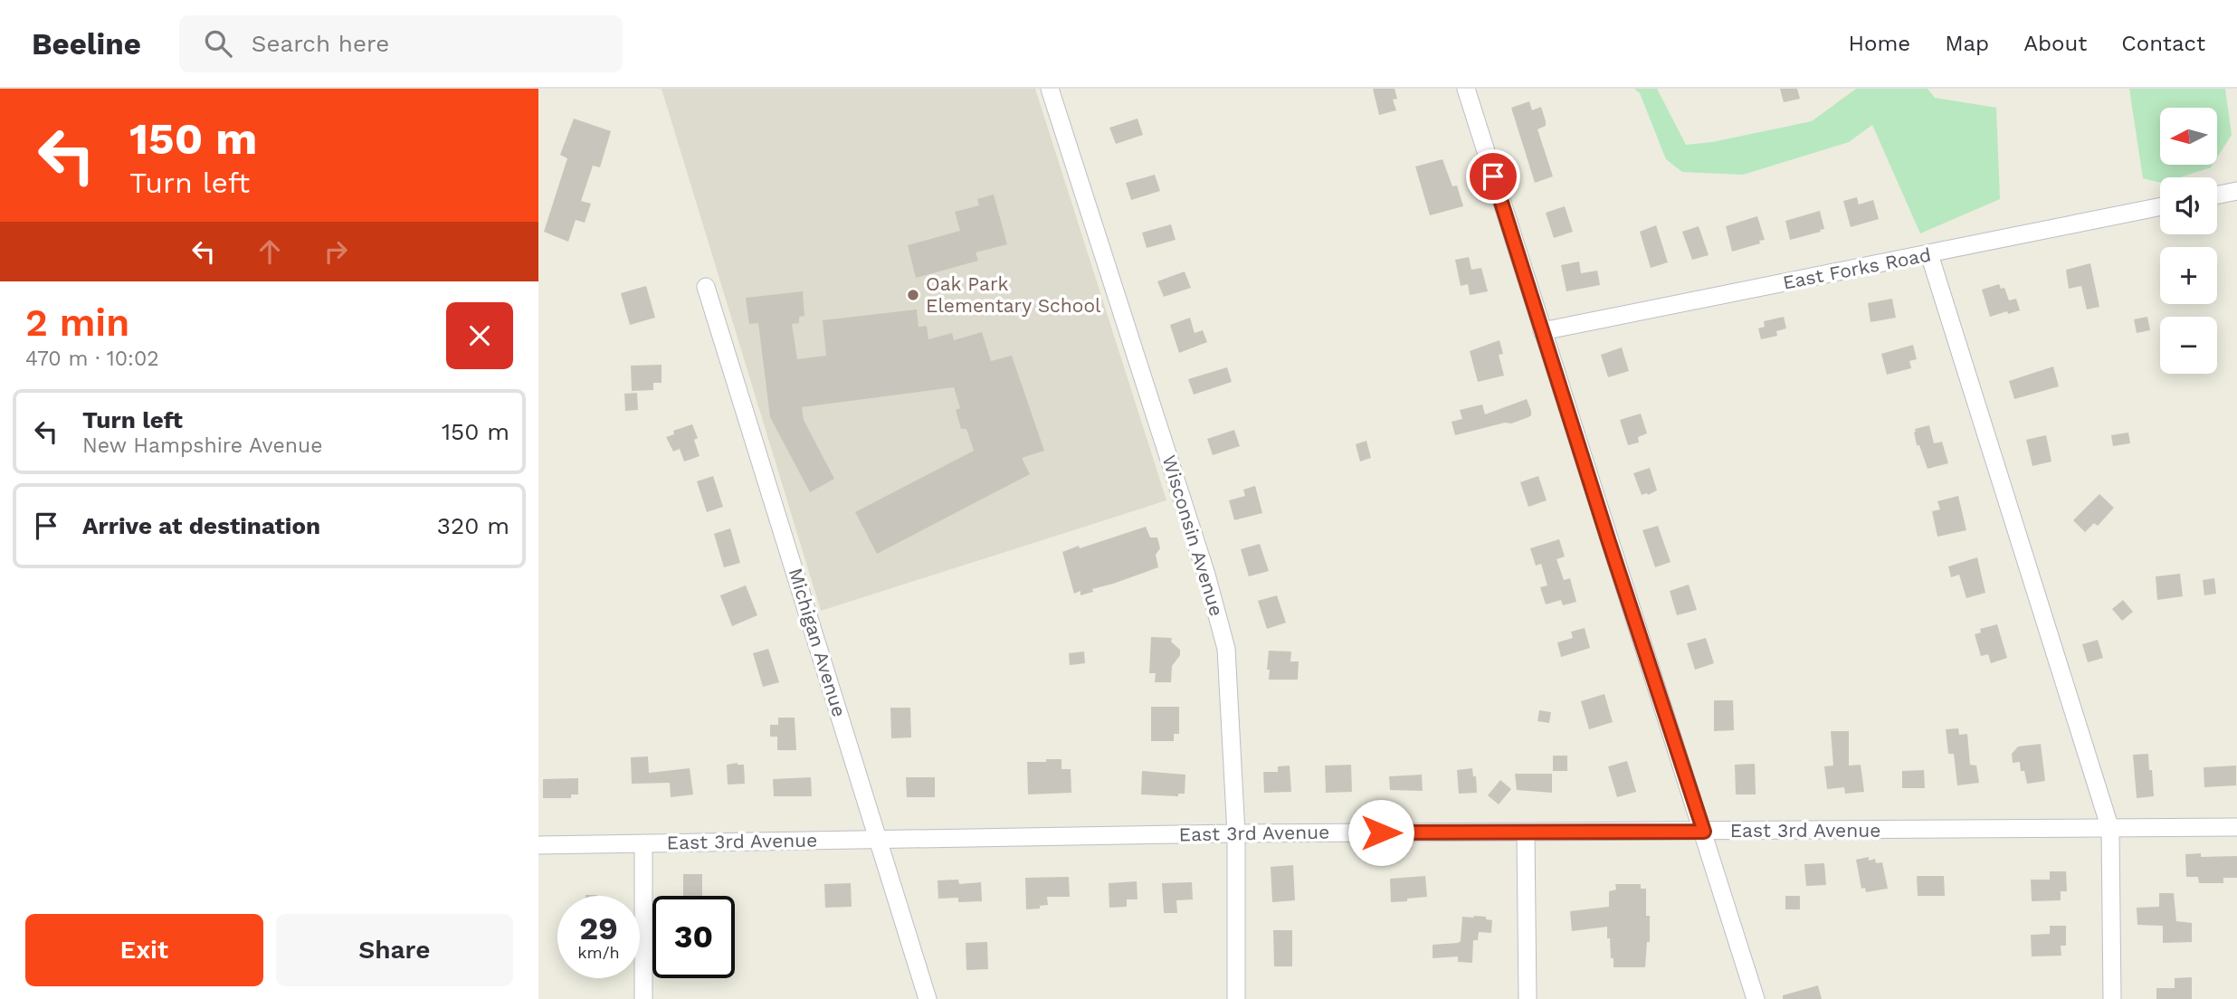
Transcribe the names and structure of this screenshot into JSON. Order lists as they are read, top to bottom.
{
  "streets": {
    "street": [
      "East Forks Road",
      "Wisconsin Avenue",
      "Michigan Avenue",
      "East 3rd Avenue"
    ]
  },
  "crossings": [
    ["Wisconsin Avenue", "East 3rd Avenue"],
    ["Michigan Avenue", "East 3rd Avenue"]
  ],
  "places": ["Oak Park Elementary School"],
  "north": "left",
  "page": {
    "header": "Beeline",
    "search": "Search here",
    "nav": [
      "Home",
      "Map",
      "About",
      "Contact"
    ],
    "turn": ["150 m", "Turn left"],
    "map_buttons": ["+", "−"],
    "heading": ["2 min", "470 m · 10:02"],
    "list": [
      {
        "name": "Turn left",
        "note": "New Hampshire Avenue",
        "value": "150 m"
      },
      {
        "name": "Arrive at destination",
        "value": "320 m"
      }
    ],
    "speed": "29 km/h",
    "limit": "30",
    "buttons": ["Exit", "Share"]
  }
}
